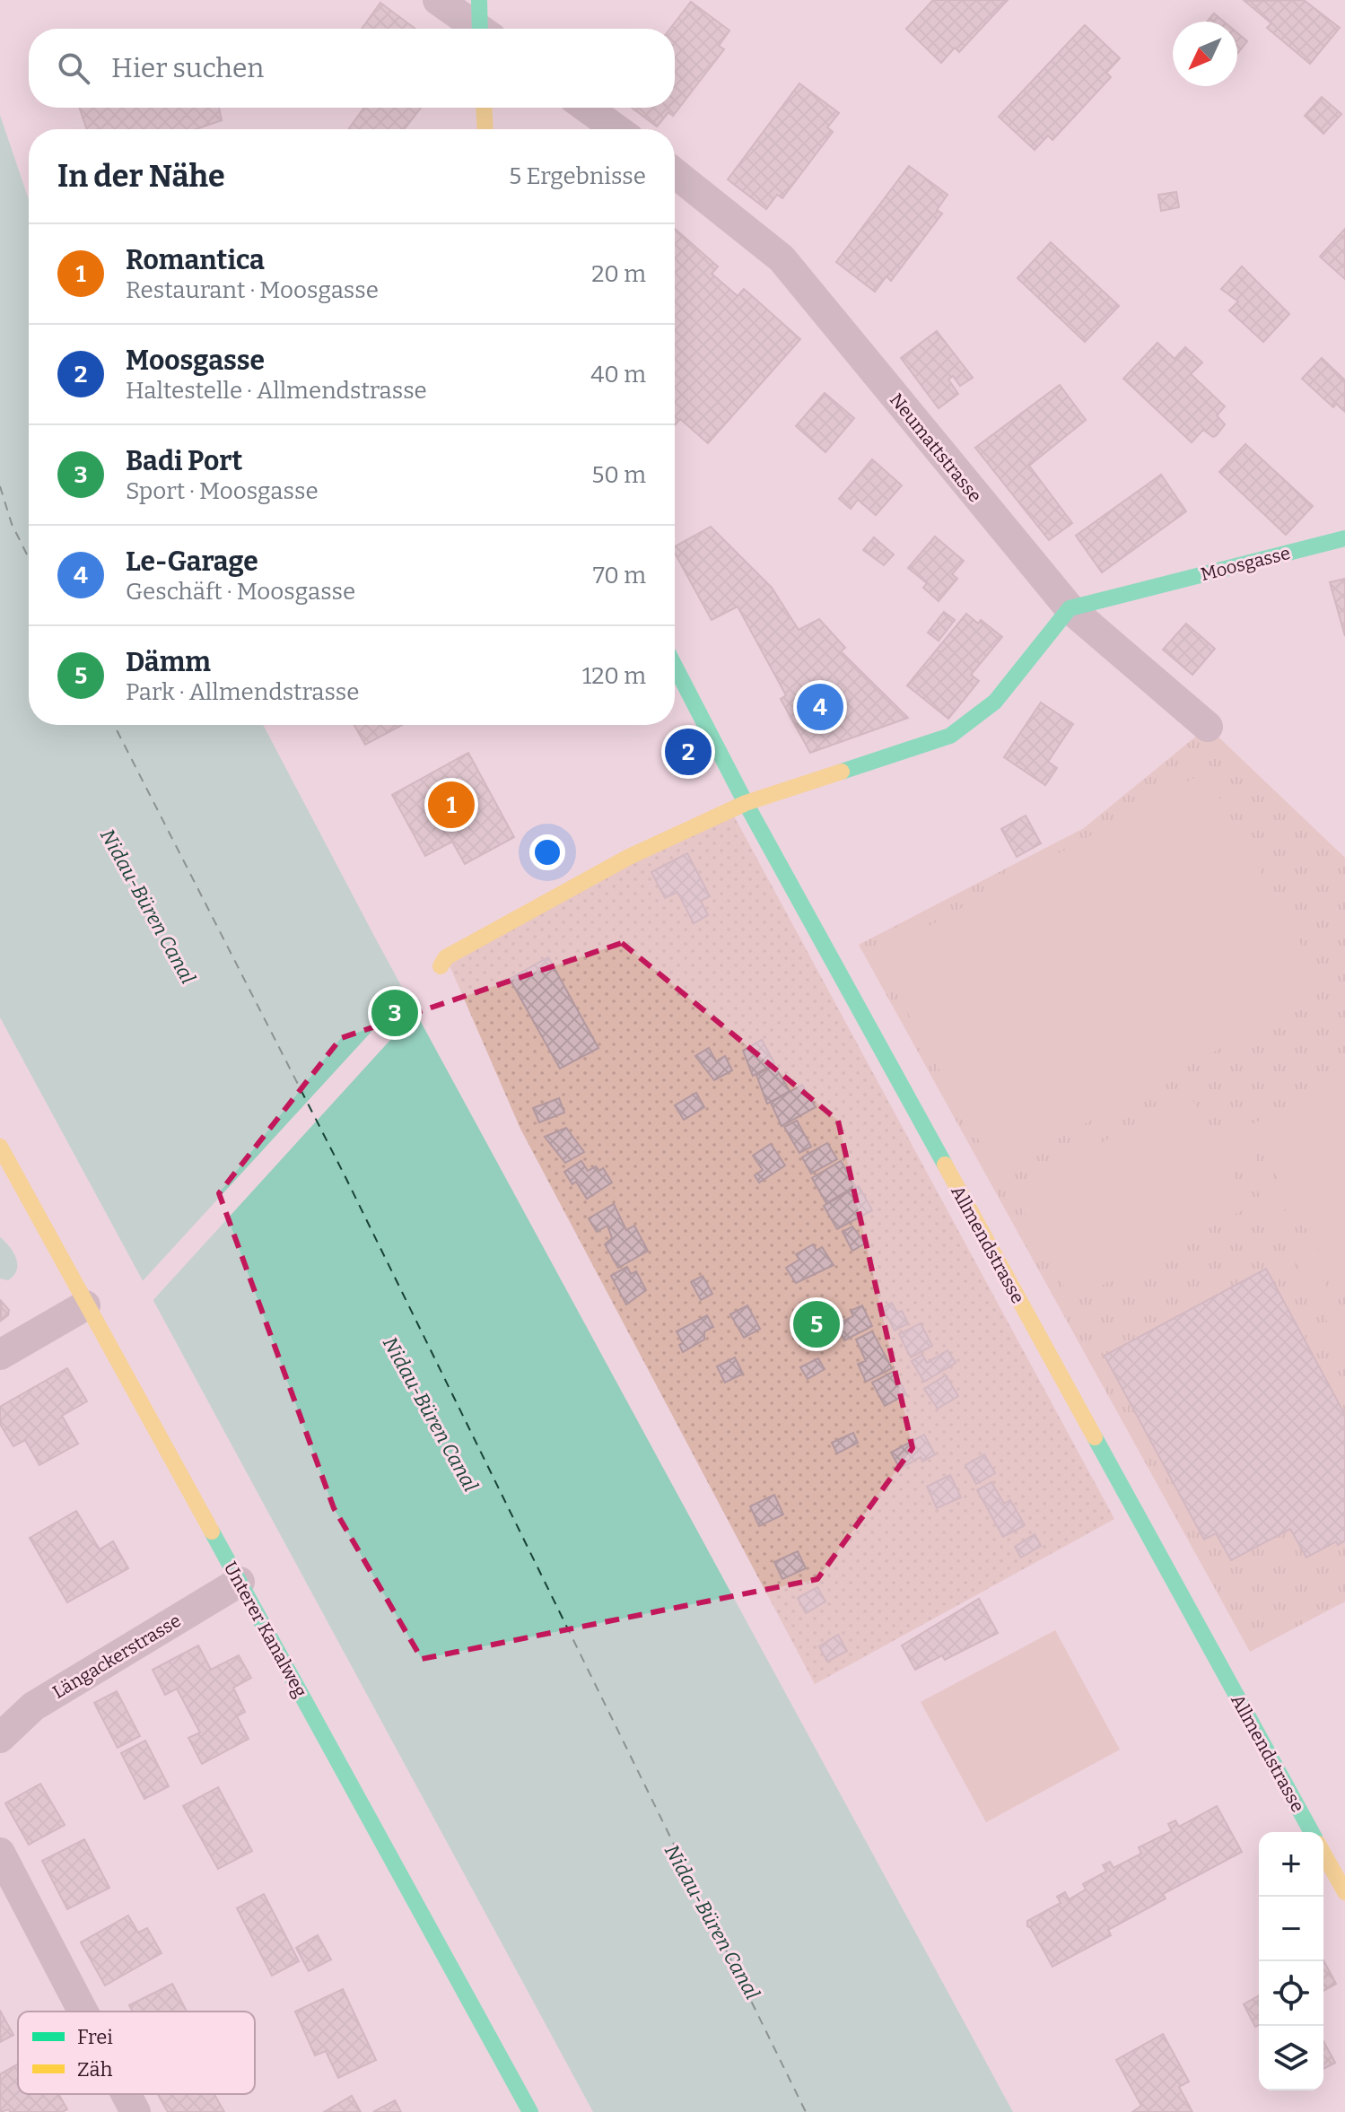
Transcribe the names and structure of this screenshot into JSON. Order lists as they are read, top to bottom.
{
  "streets": {
    "street": [
      "Neumattstrasse",
      "Moosgasse",
      "Allmendstrasse",
      "Unterer Kanalweg",
      "Längackerstrasse"
    ]
  },
  "crossings": [
    ["Neumattstrasse", "Moosgasse"],
    ["Unterer Kanalweg", "Längackerstrasse"]
  ],
  "water": ["Nidau-Büren Canal"],
  "legend": ["Frei", "Zäh"],
  "north": "bottom left",
  "page": {
    "search": "Hier suchen",
    "heading": ["In der Nähe", "5 Ergebnisse"],
    "list": [
      {
        "mark": "1",
        "name": "Romantica",
        "note": "Restaurant · Moosgasse",
        "value": "20 m"
      },
      {
        "mark": "2",
        "name": "Moosgasse",
        "note": "Haltestelle · Allmendstrasse",
        "value": "40 m"
      },
      {
        "mark": "3",
        "name": "Badi Port",
        "note": "Sport · Moosgasse",
        "value": "50 m"
      },
      {
        "mark": "4",
        "name": "Le-Garage",
        "note": "Geschäft · Moosgasse",
        "value": "70 m"
      },
      {
        "mark": "5",
        "name": "Dämm",
        "note": "Park · Allmendstrasse",
        "value": "120 m"
      }
    ],
    "pins": [
      "4",
      "2",
      "1",
      "3",
      "5"
    ],
    "map_buttons": ["+", "−"]
  }
}
